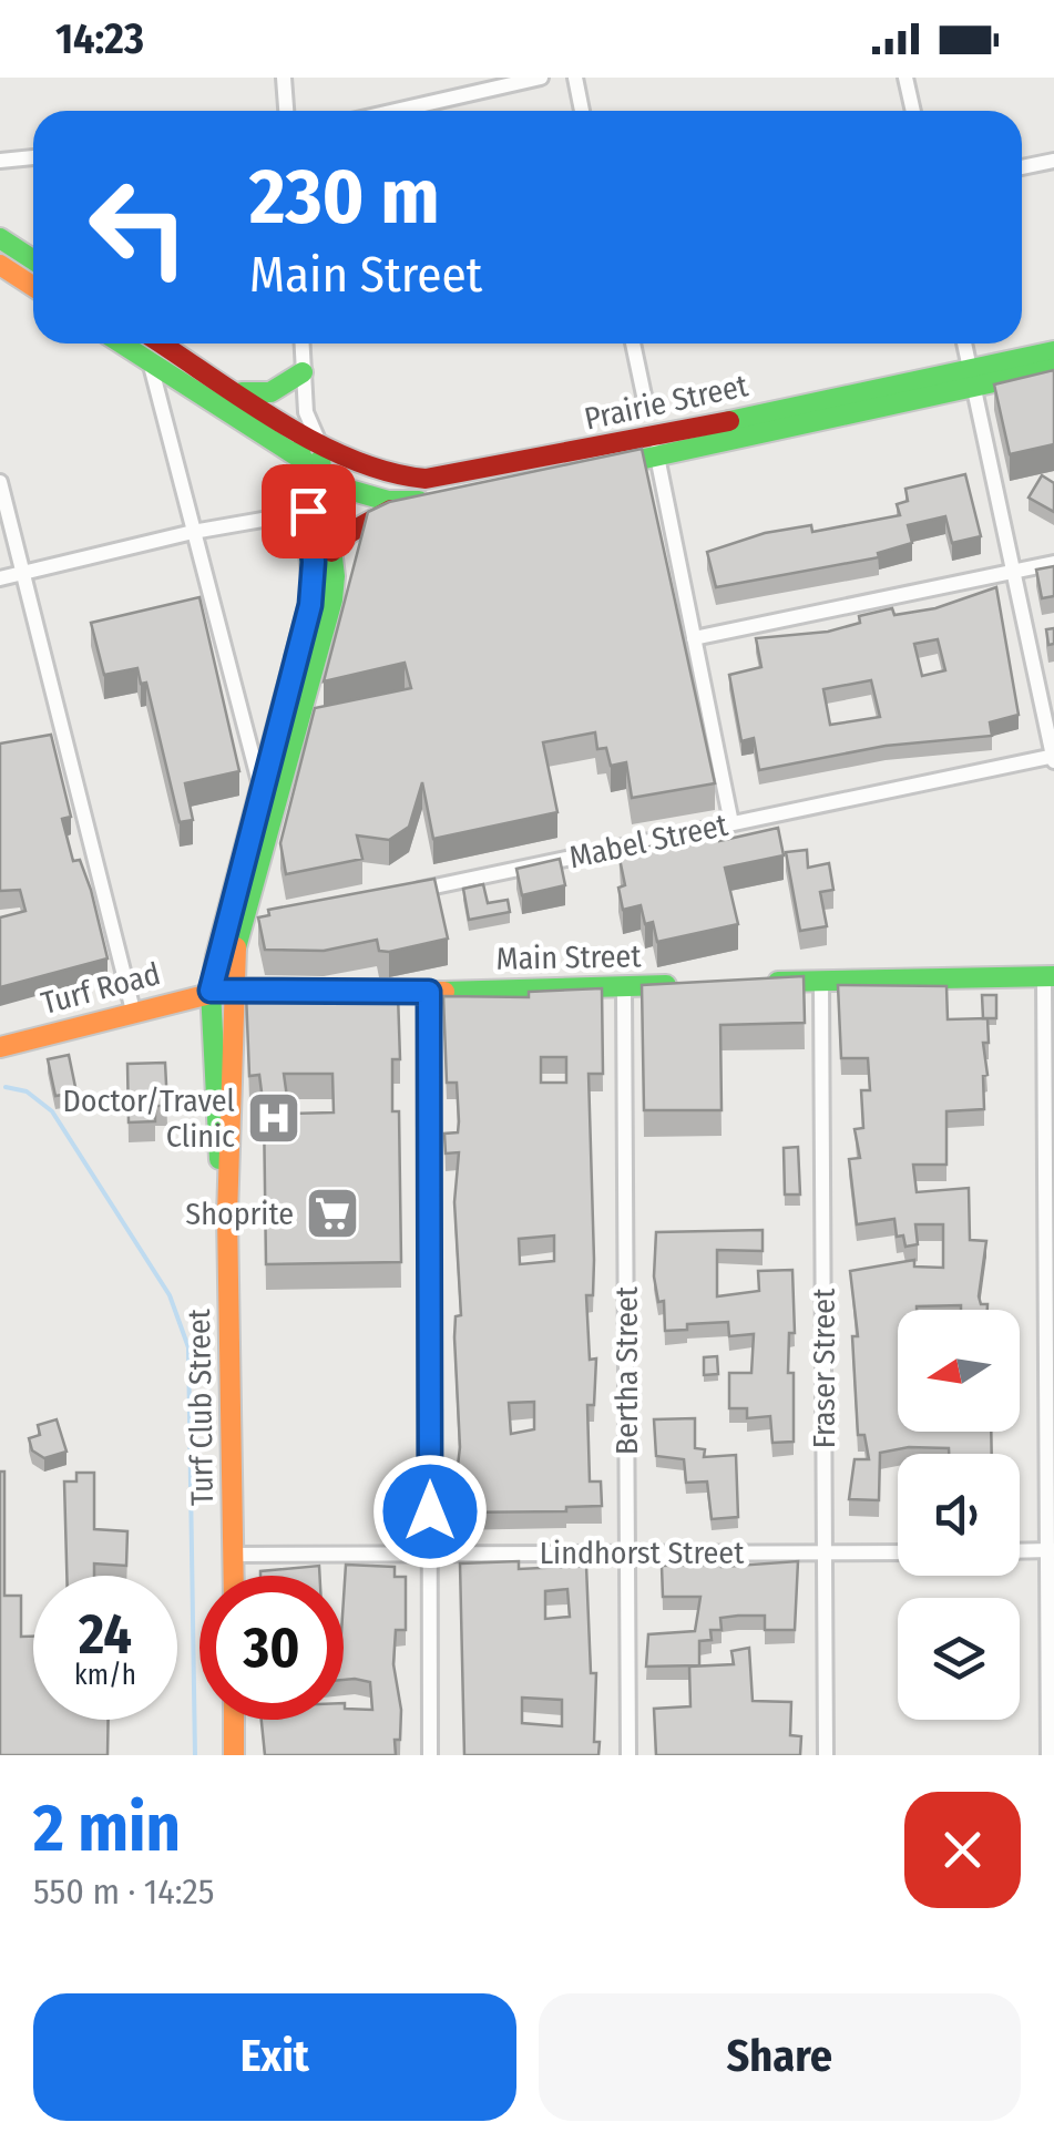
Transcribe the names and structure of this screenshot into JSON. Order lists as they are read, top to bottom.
{
  "streets": {
    "main road": [
      "Prairie Street",
      "Main Street",
      "Turf Road",
      "Turf Club Street"
    ],
    "street": [
      "Mabel Street",
      "Fraser Street",
      "Bertha Street",
      "Lindhorst Street"
    ]
  },
  "crossings": [
    ["Main Street", "Turf Road"],
    ["Main Street", "Bertha Street"],
    ["Main Street", "Turf Club Street"],
    ["Turf Road", "Turf Club Street"],
    ["Fraser Street", "Lindhorst Street"],
    ["Bertha Street", "Lindhorst Street"],
    ["Turf Club Street", "Lindhorst Street"]
  ],
  "places": {
    "hospital": ["Doctor/Travel Clinic"],
    "supermarket": ["Shoprite"]
  },
  "north": "left",
  "page": {
    "status": "14:23",
    "turn": ["230 m", "Main Street"],
    "speed": "24 km/h",
    "limit": "30",
    "heading": ["2 min", "550 m · 14:25"],
    "buttons": ["Exit", "Share"]
  }
}
